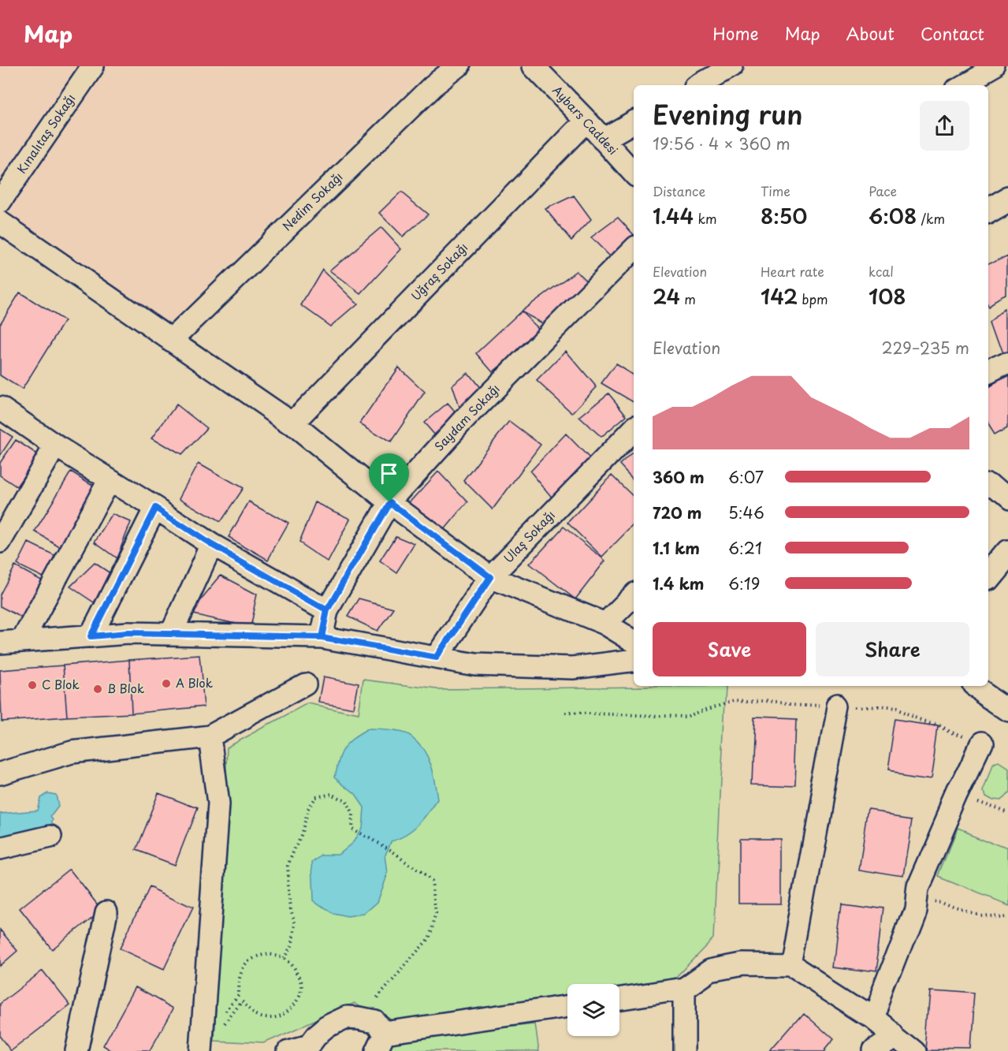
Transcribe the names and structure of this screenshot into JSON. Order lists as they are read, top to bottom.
{
  "streets": {
    "street": [
      "Aybars Caddesi",
      "Kınalıtaş Sokağı",
      "Nedim Sokağı",
      "Uğraş Sokağı",
      "Saydam Sokağı",
      "Ulaş Sokağı"
    ]
  },
  "crossings": [
    ["Aybars Caddesi", "Uğraş Sokağı"]
  ],
  "places": ["A Blok", "C Blok", "B Blok"],
  "page": {
    "header": "Map",
    "nav": [
      "Home",
      "Map",
      "About",
      "Contact"
    ],
    "heading": ["Evening run", "19:56 · 4 × 360 m"],
    "stats": [
      ["Distance", "1.44 km"],
      ["Time", "8:50"],
      ["Pace", "6:08 /km"],
      ["Elevation", "24 m"],
      ["Heart rate", "142 bpm"],
      ["kcal", "108"]
    ],
    "chart": ["Elevation", "229–235 m"],
    "list": [
      {
        "name": "360 m",
        "note": "6:07"
      },
      {
        "name": "720 m",
        "note": "5:46"
      },
      {
        "name": "1.1 km",
        "note": "6:21"
      },
      {
        "name": "1.4 km",
        "note": "6:19"
      }
    ],
    "buttons": ["Save", "Share"]
  }
}
